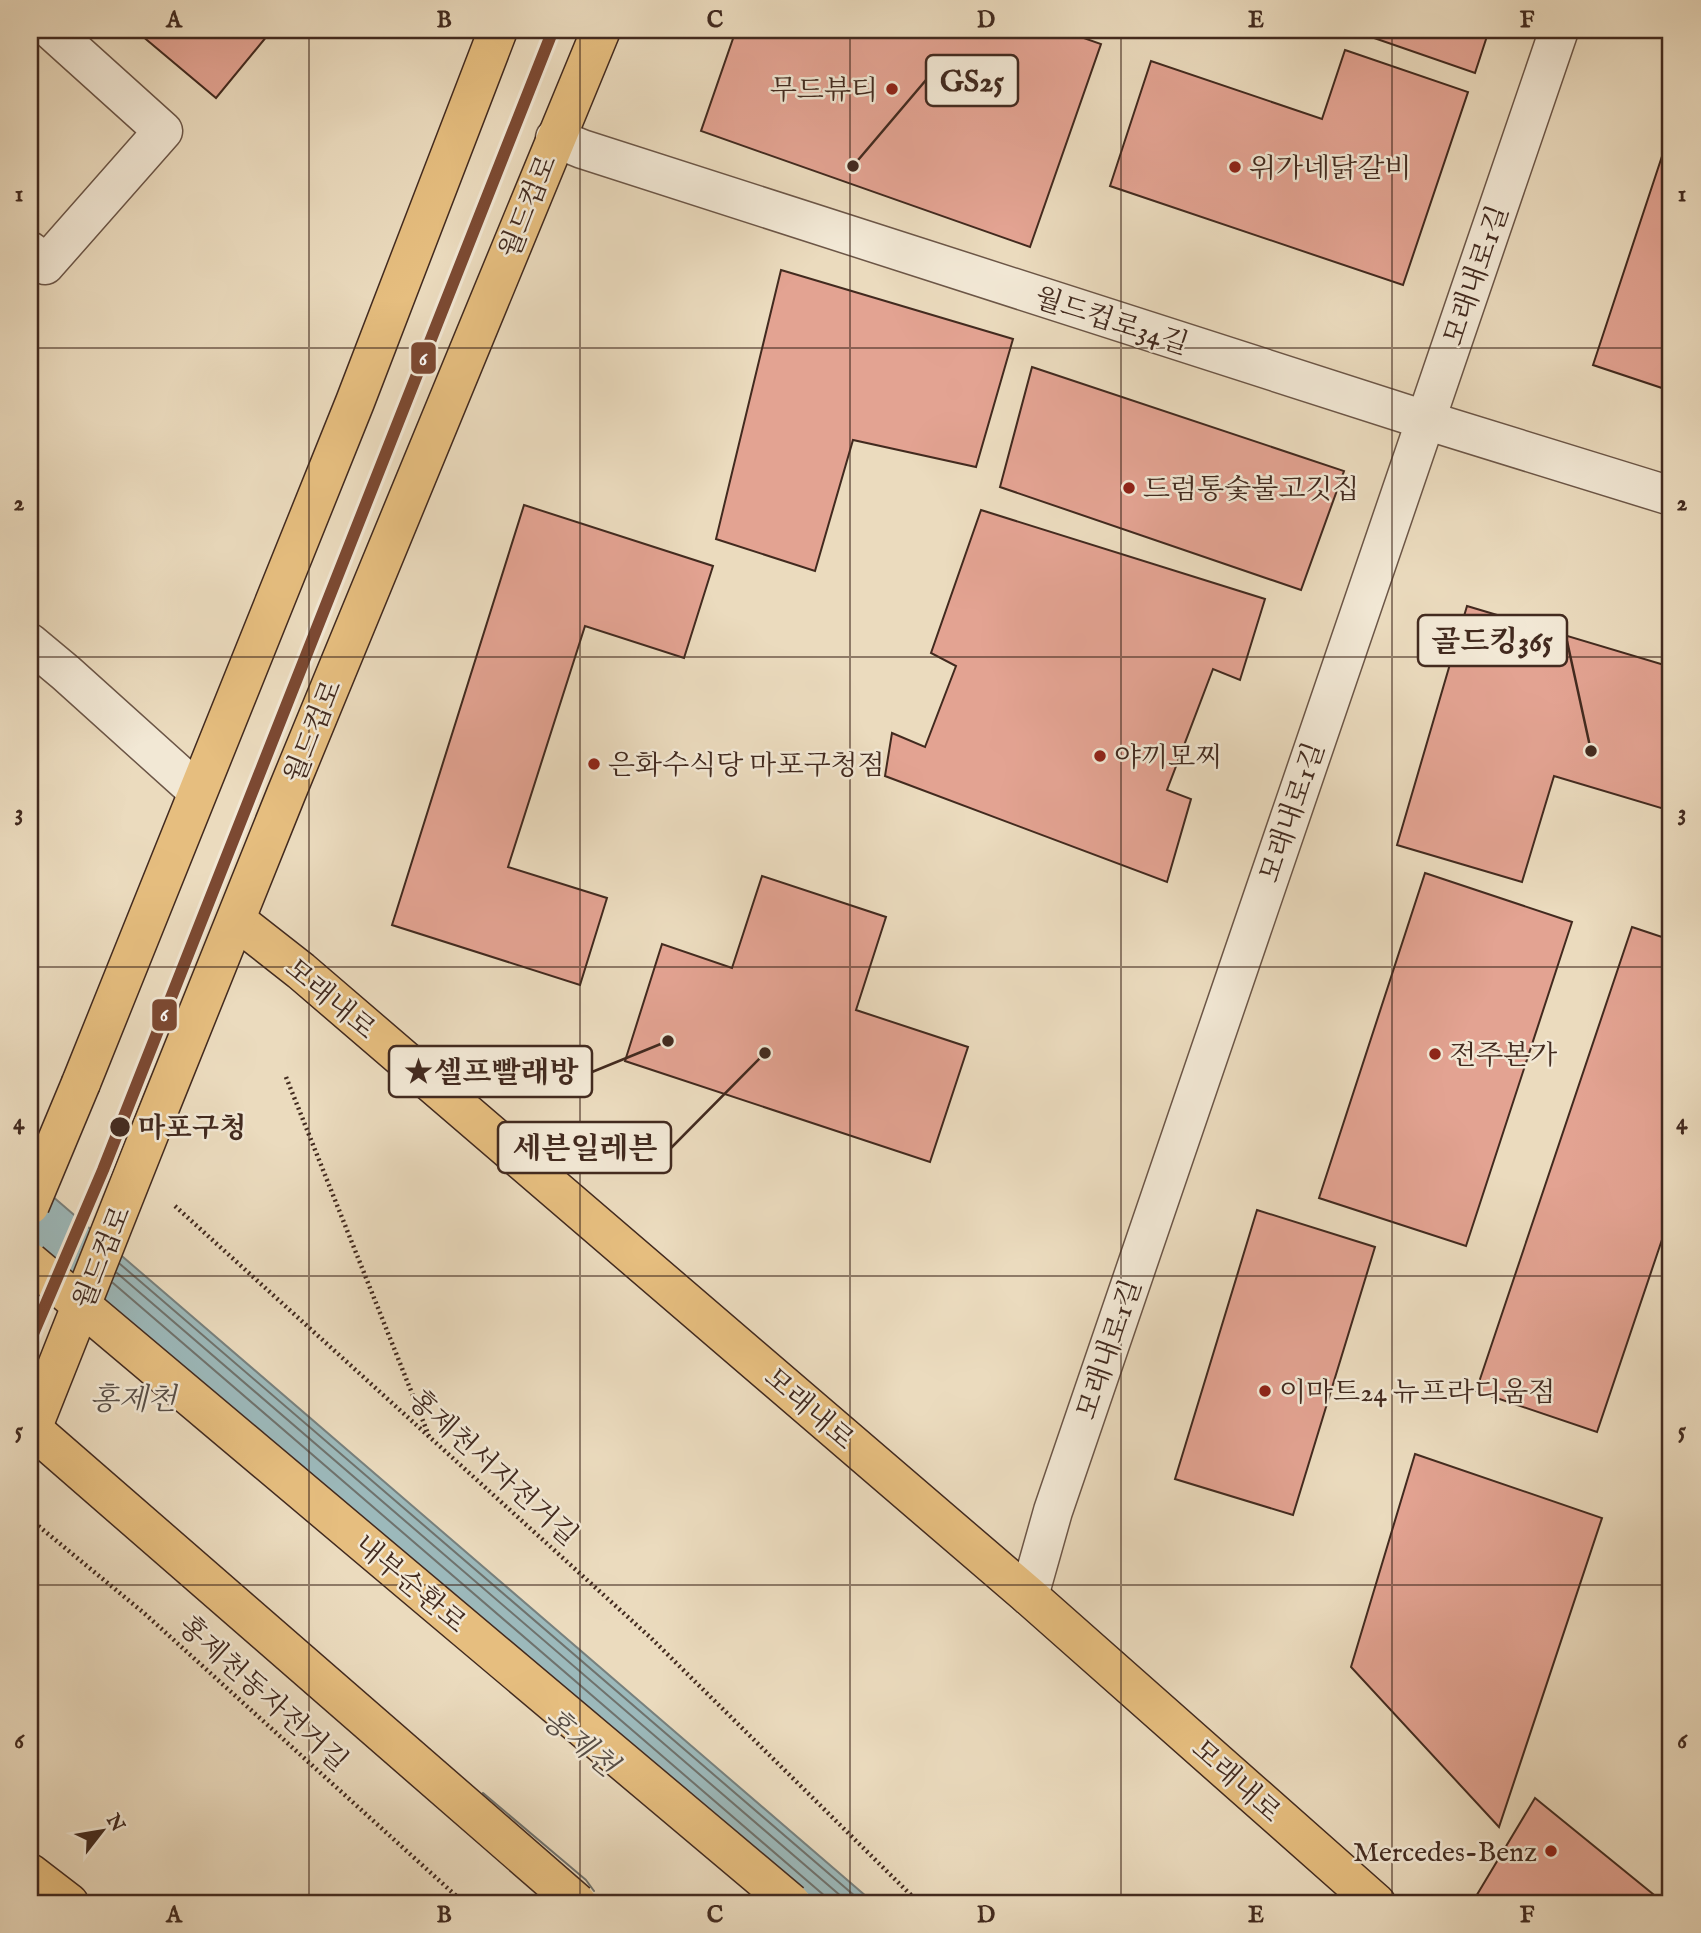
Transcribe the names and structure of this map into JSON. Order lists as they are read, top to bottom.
{
  "streets": {
    "main road": ["월드컵로", "모래내로", "내부순환로"],
    "street": ["모래내로1길", "월드컵로34길"],
    "path": ["홍제천서자전거길", "홍제천동자전거길"]
  },
  "crossings": [
    ["월드컵로", "월드컵로34길"],
    ["월드컵로", "모래내로"],
    ["모래내로1길", "월드컵로34길"],
    ["모래내로1길", "모래내로"]
  ],
  "water": ["홍제천"],
  "places": [
    "무드뷰티",
    "GS25",
    "위가네닭갈비",
    "드럼통숯불고깃집",
    "골드킹365",
    "야끼모찌",
    "은화수식당 마포구청점",
    "★셀프빨래방",
    "세븐일레븐",
    "전주본가",
    "마포구청",
    "이마트24 뉴프라디움점",
    "Mercedes-Benz"
  ],
  "lines": ["transit line 6"],
  "north": "top right",
  "grid": {
    "columns": [
      "A",
      "B",
      "C",
      "D",
      "E",
      "F"
    ],
    "rows": [
      "1",
      "2",
      "3",
      "4",
      "5",
      "6"
    ]
  }
}
